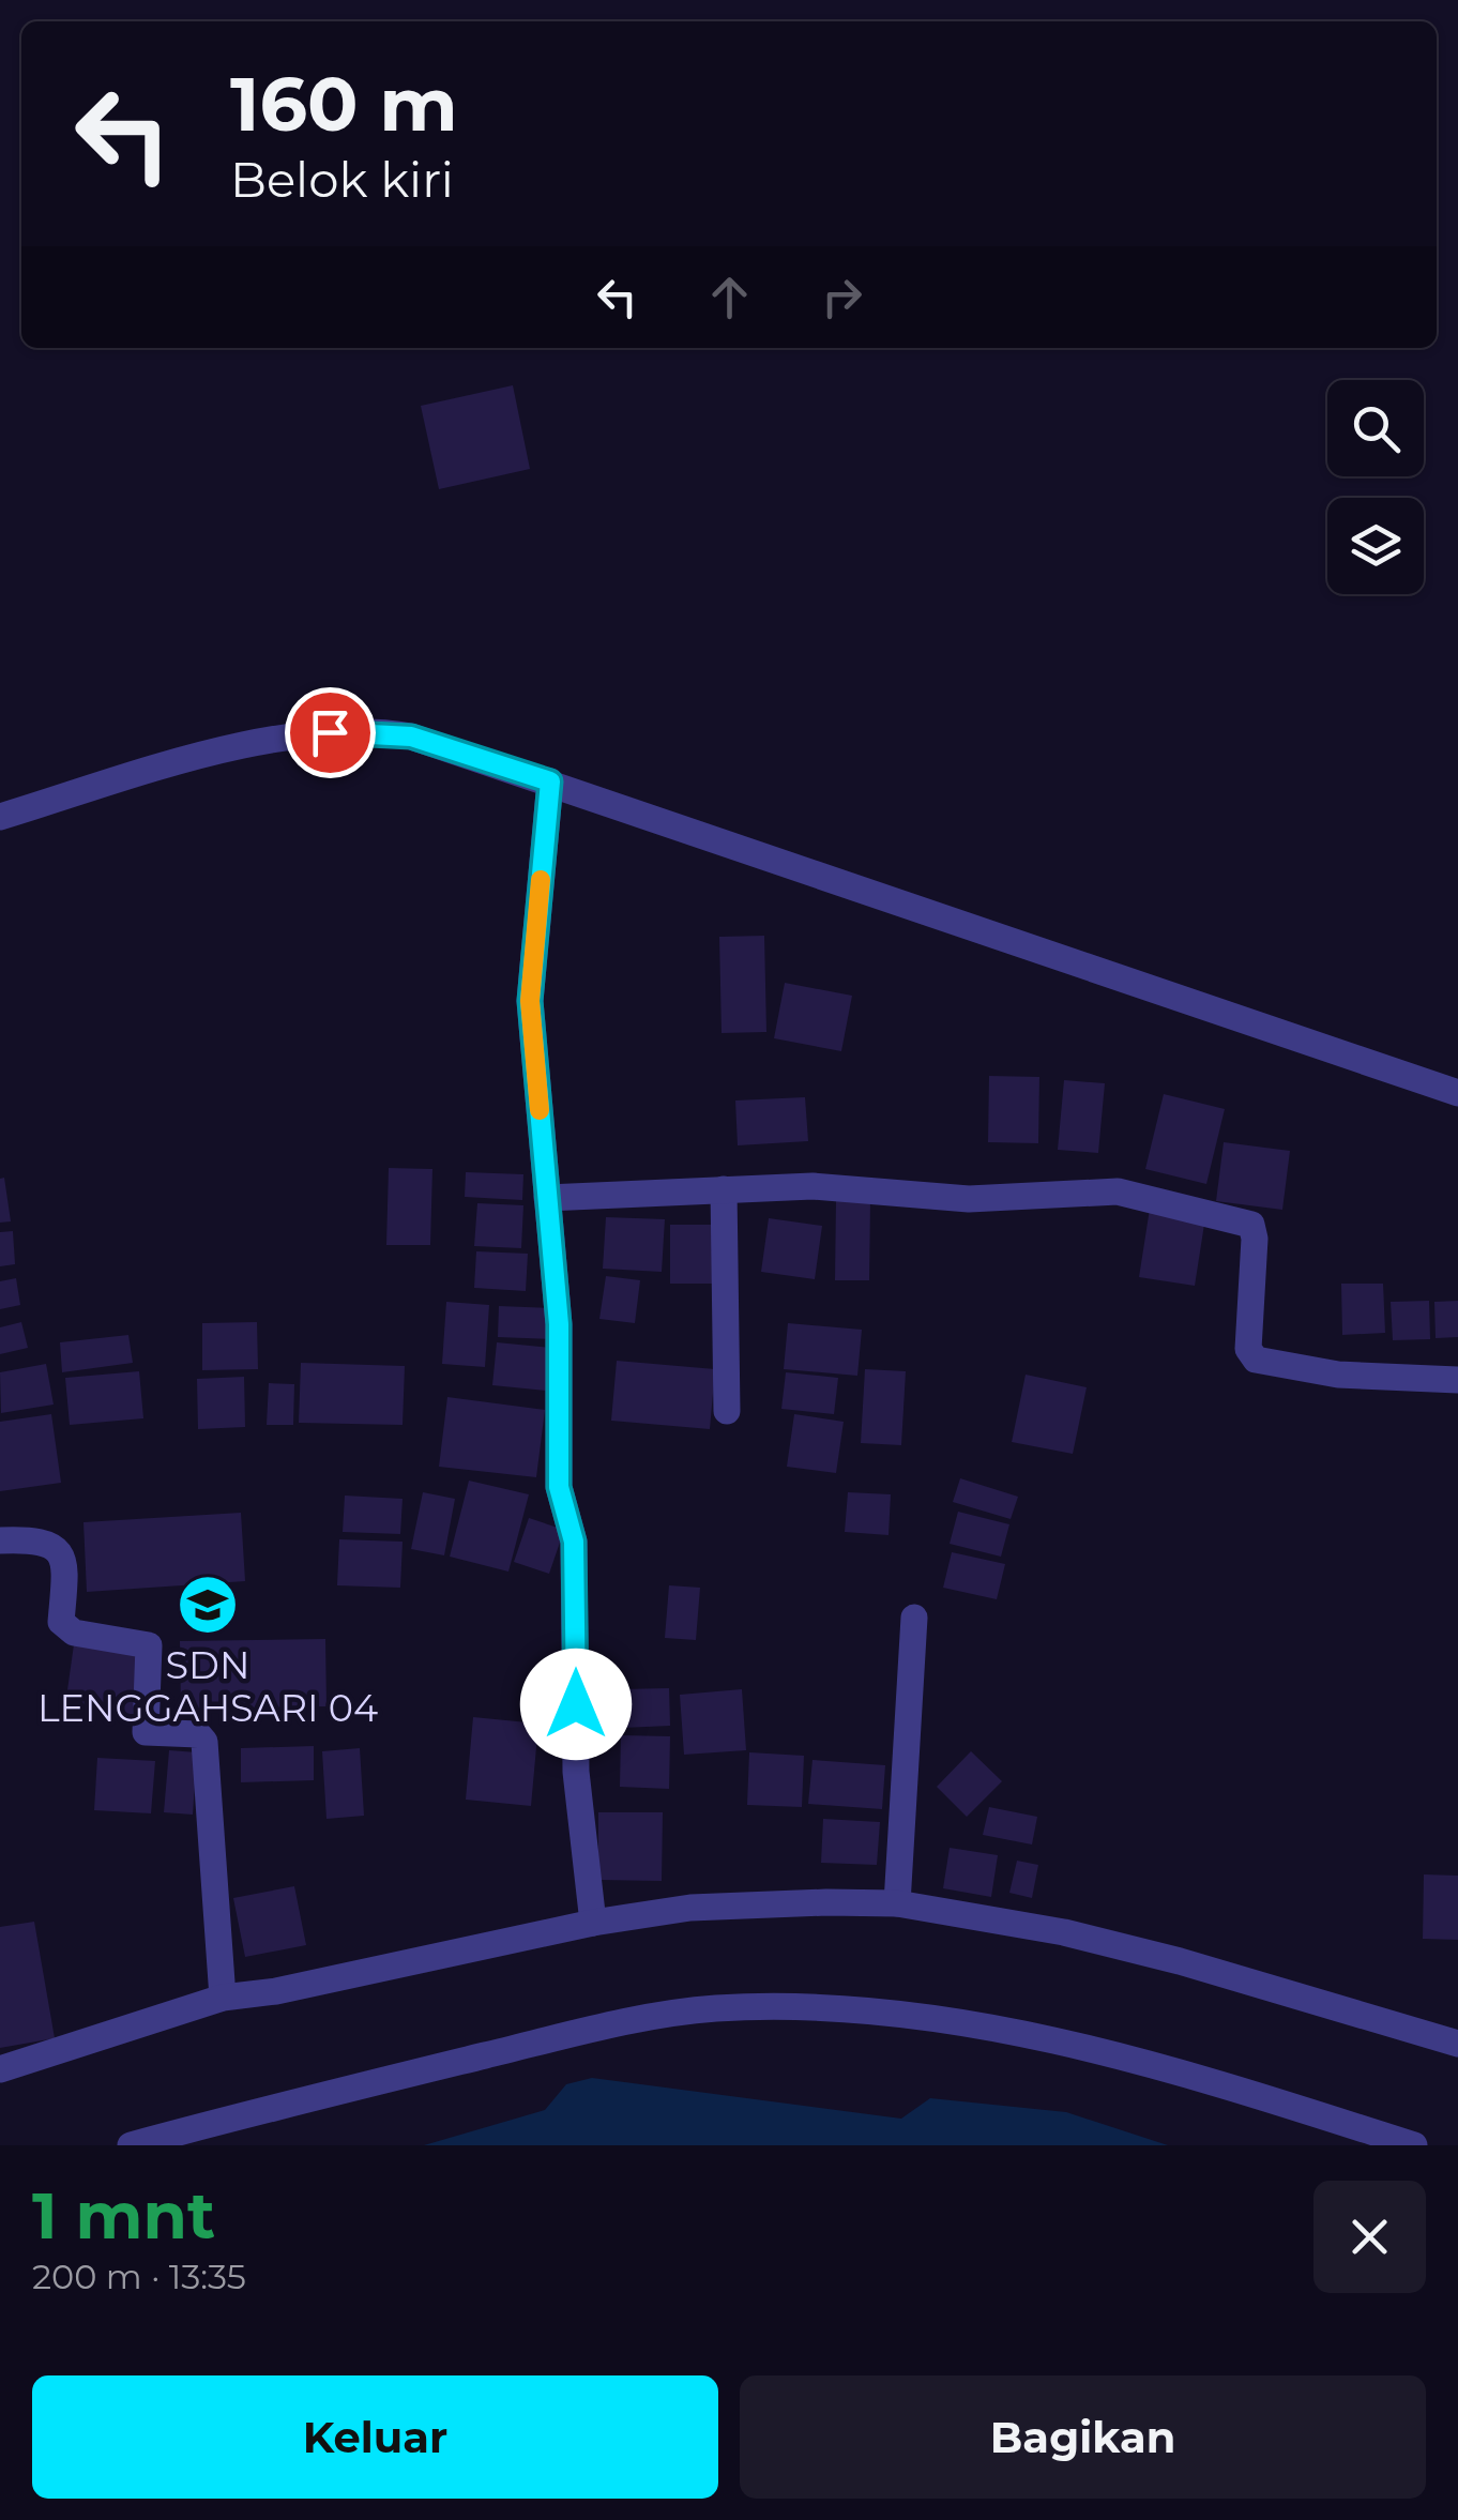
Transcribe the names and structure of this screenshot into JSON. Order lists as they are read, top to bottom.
{
  "places": {
    "school or university": ["SDN LENGGAHSARI 04"]
  },
  "page": {
    "turn": ["160 m", "Belok kiri"],
    "heading": ["1 mnt", "200 m · 13:35"],
    "buttons": ["Keluar", "Bagikan"]
  }
}
